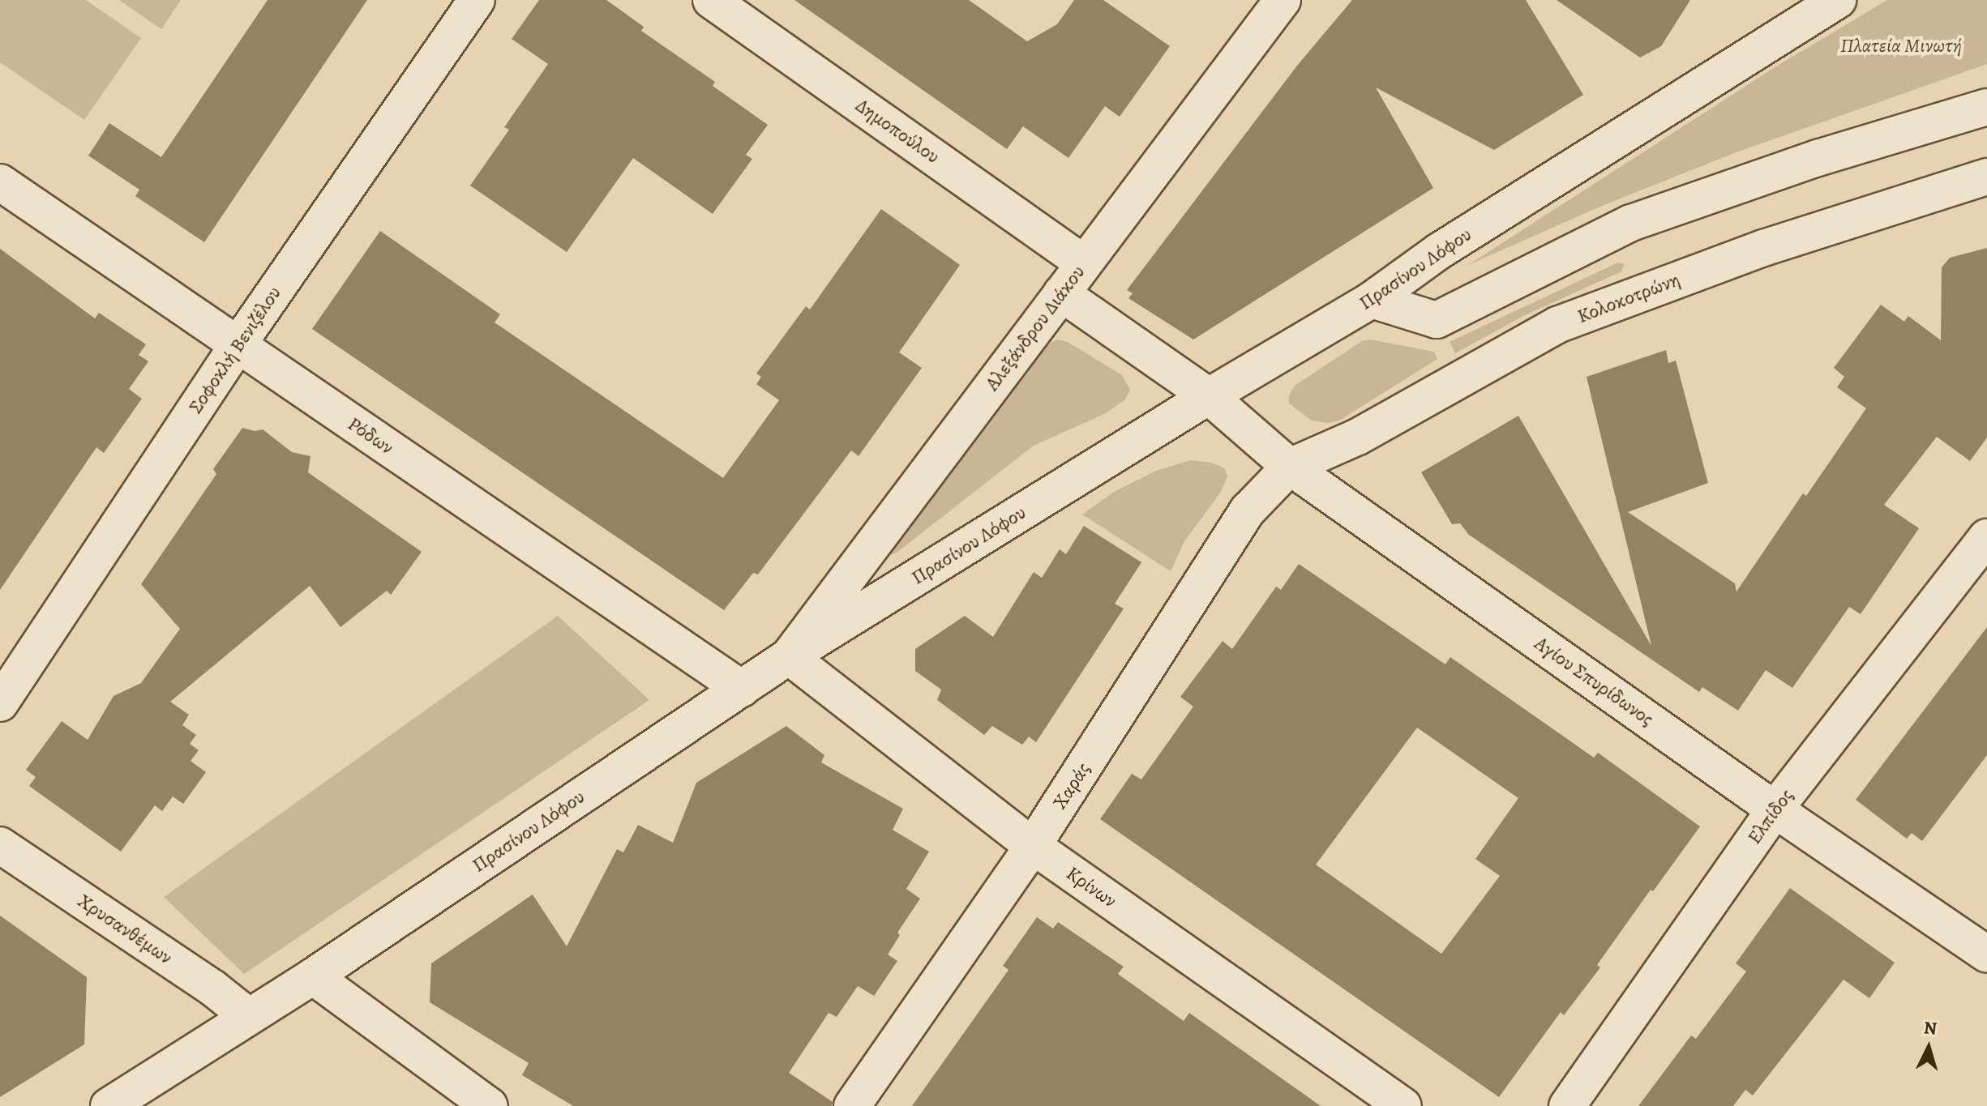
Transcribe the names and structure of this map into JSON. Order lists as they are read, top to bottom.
{
  "streets": {
    "street": [
      "Δημοπούλου",
      "Πρασίνου Λόφου",
      "Κολοκοτρώνη",
      "Αλεξάνδρου Διάκου",
      "Σοφοκλή Βενιζέλου",
      "Ρόδων",
      "Αγίου Σπυρίδωνος",
      "Χαράς",
      "Ελπίδος",
      "Κρίνων",
      "Χρυσανθέμων"
    ]
  },
  "crossings": [
    ["Δημοπούλου", "Αλεξάνδρου Διάκου"],
    ["Πρασίνου Λόφου", "Αλεξάνδρου Διάκου"],
    ["Πρασίνου Λόφου", "Ρόδων"],
    ["Πρασίνου Λόφου", "Αγίου Σπυρίδωνος"],
    ["Πρασίνου Λόφου", "Κρίνων"],
    ["Πρασίνου Λόφου", "Χρυσανθέμων"],
    ["Κολοκοτρώνη", "Αγίου Σπυρίδωνος"],
    ["Κολοκοτρώνη", "Χαράς"],
    ["Αλεξάνδρου Διάκου", "Κρίνων"],
    ["Σοφοκλή Βενιζέλου", "Ρόδων"],
    ["Αγίου Σπυρίδωνος", "Χαράς"],
    ["Αγίου Σπυρίδωνος", "Ελπίδος"],
    ["Χαράς", "Κρίνων"]
  ],
  "parks": ["Πλατεία Μινωτή"],
  "north": "top"
}
